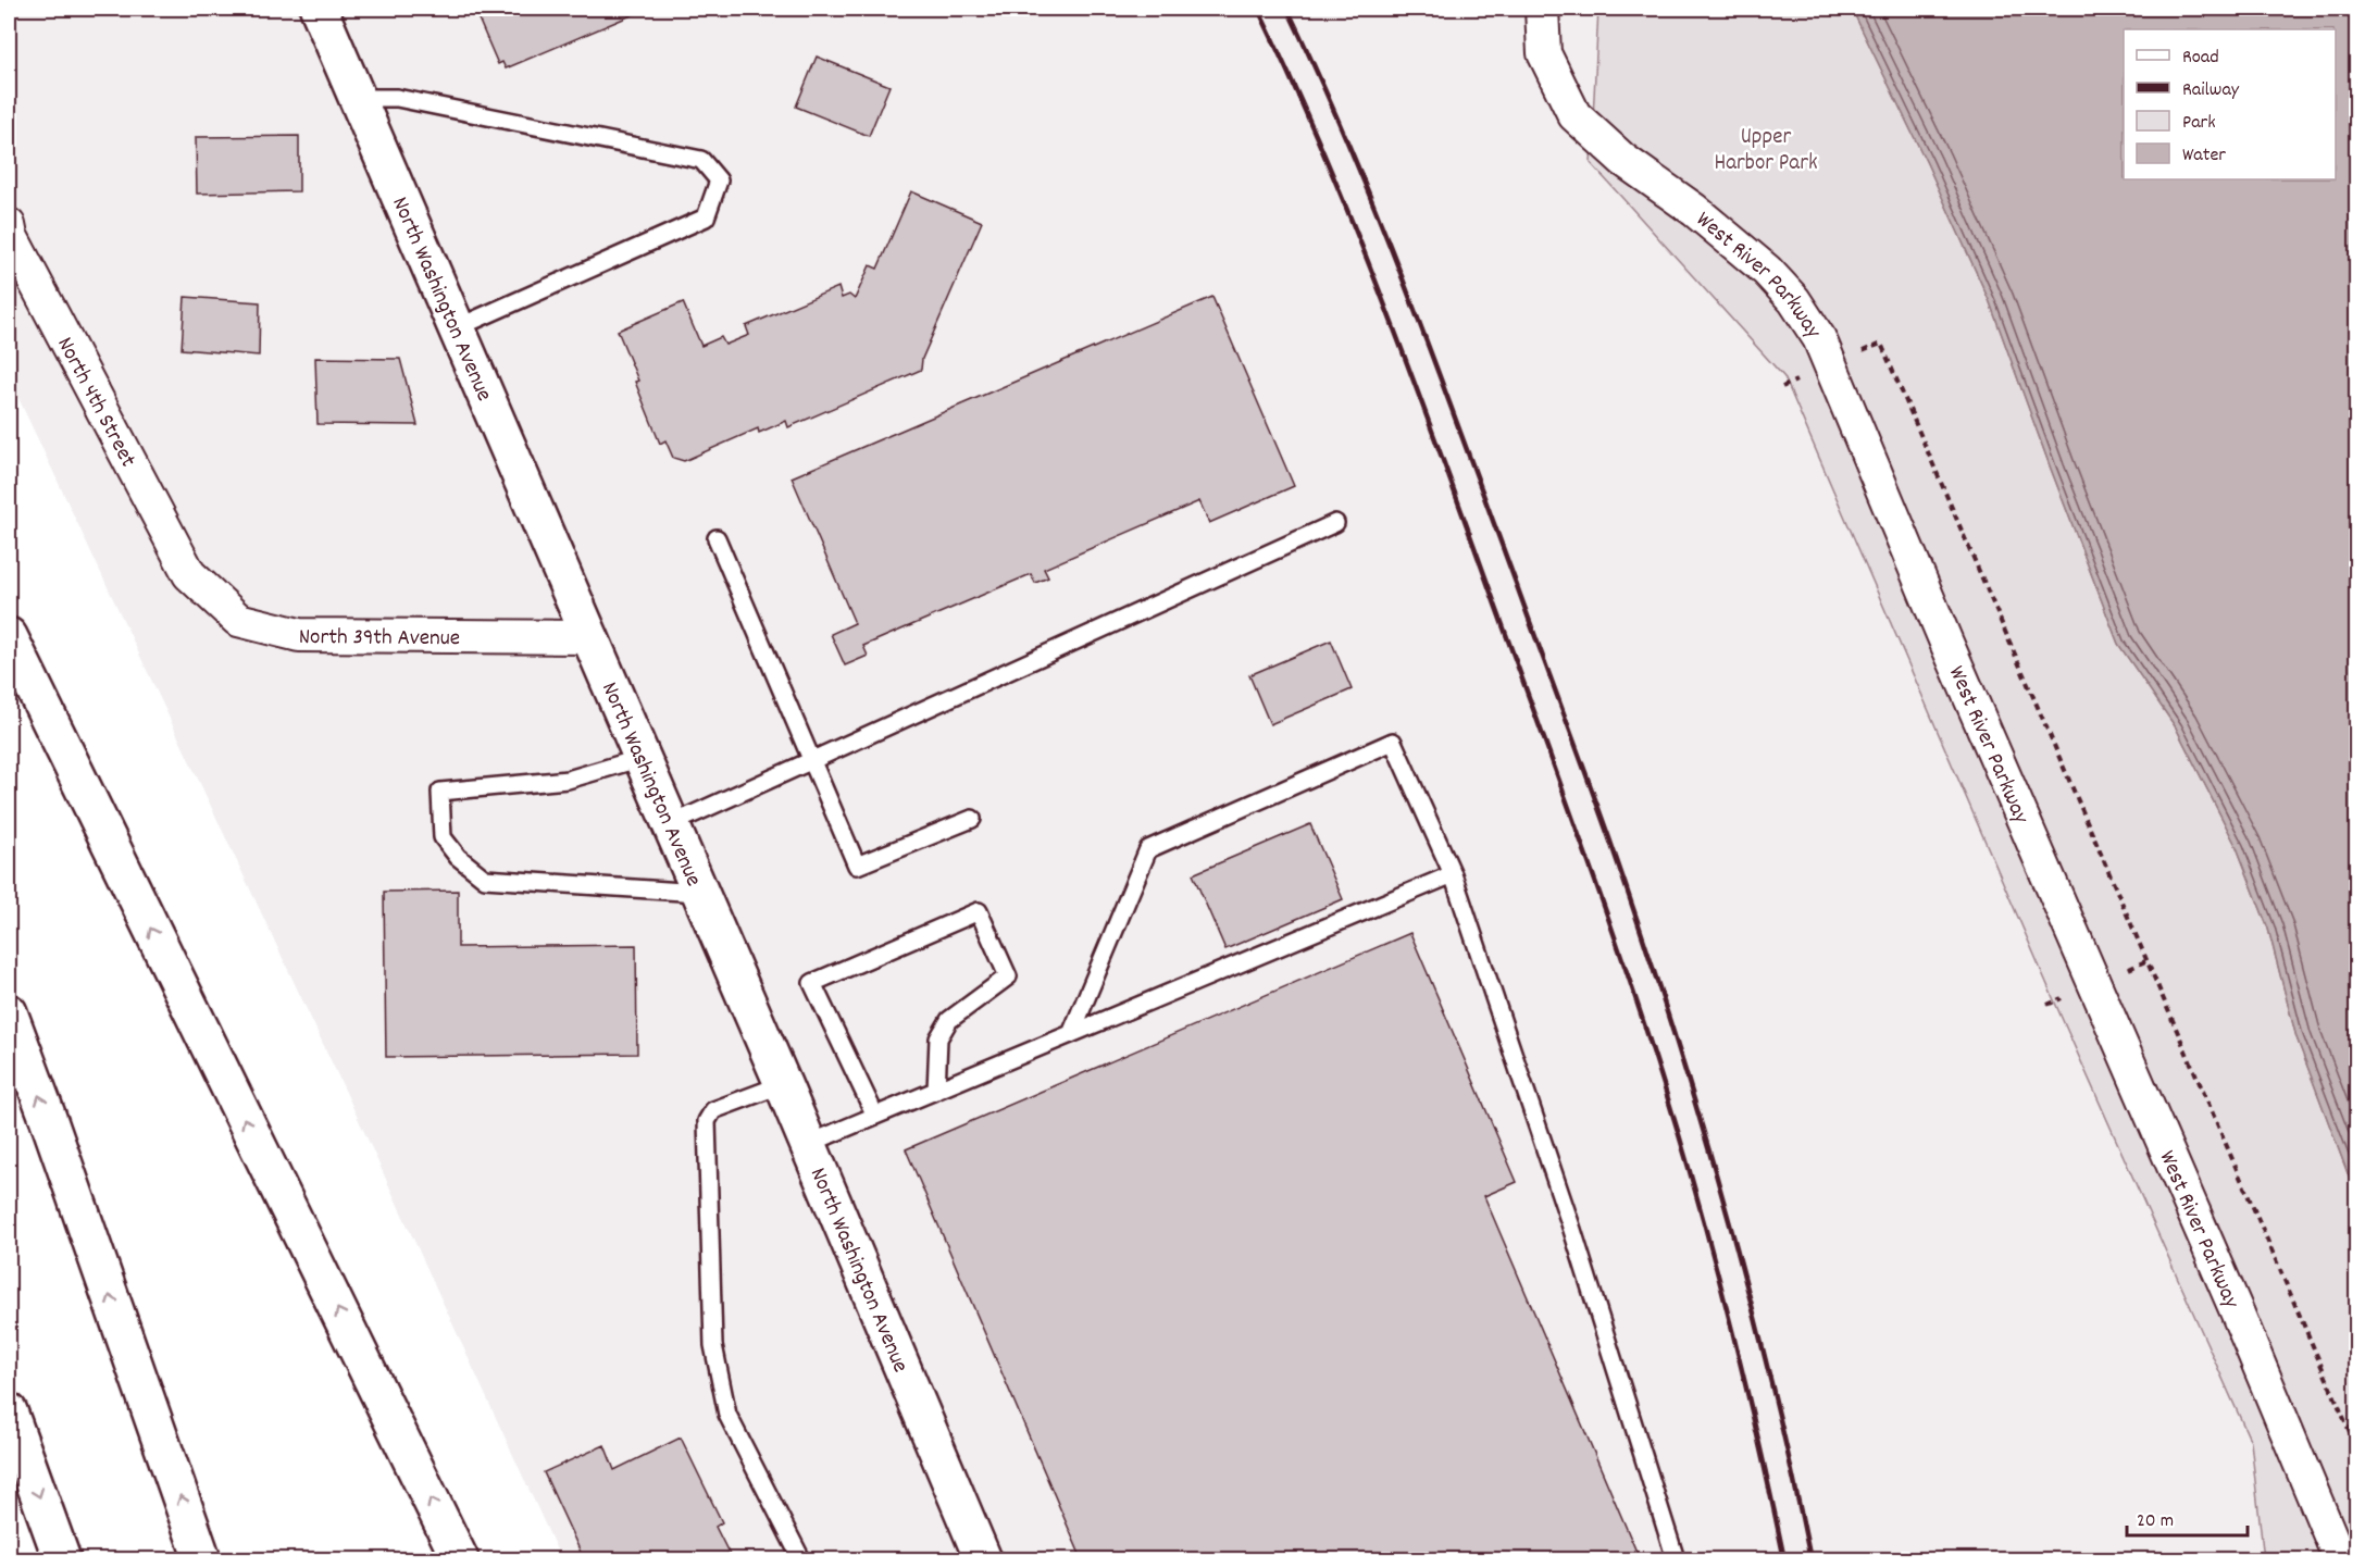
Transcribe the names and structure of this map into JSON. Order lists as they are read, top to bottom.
{
  "streets": {
    "main road": ["North Washington Avenue"],
    "street": ["West River Parkway", "North 4th Street", "North 39th Avenue"]
  },
  "crossings": [
    ["North Washington Avenue", "North 39th Avenue"],
    ["North 4th Street", "North 39th Avenue"]
  ],
  "parks": ["Upper Harbor Park"],
  "legend": [
    "Road",
    "Railway",
    "Park",
    "Water"
  ],
  "scale_bar": "20 m"
}
